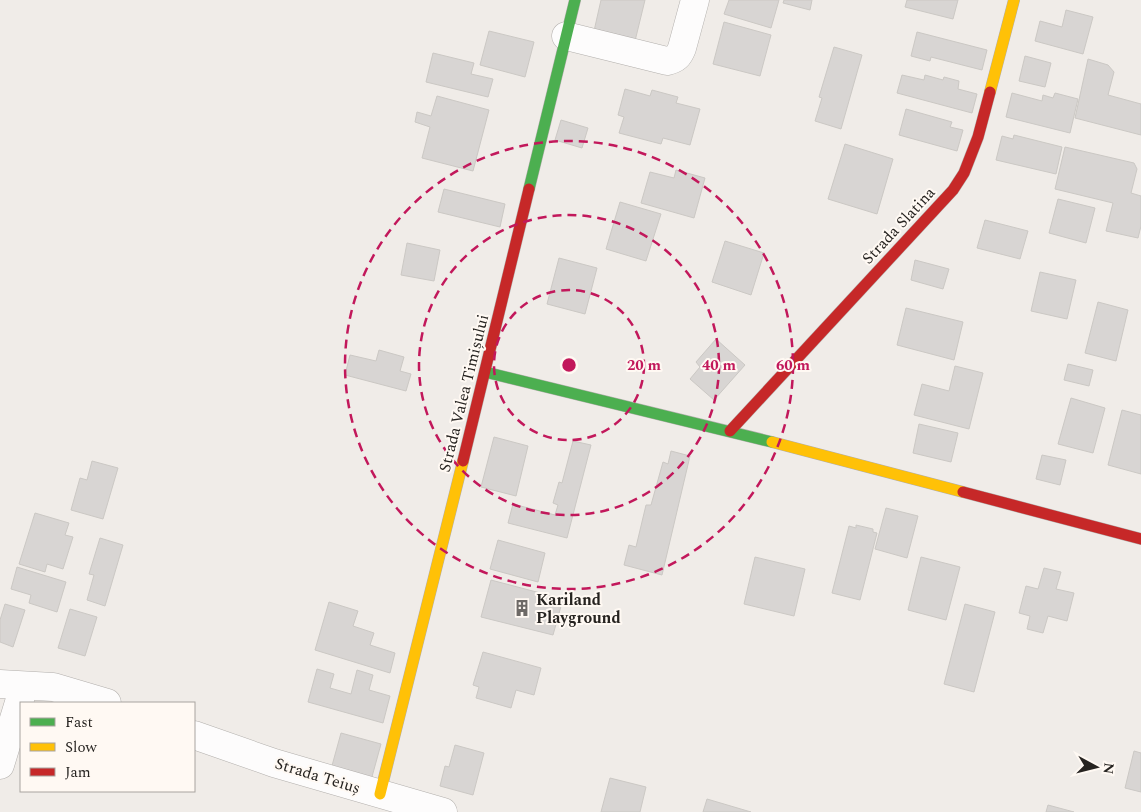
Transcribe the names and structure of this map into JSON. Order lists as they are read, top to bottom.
{
  "streets": {
    "street": ["Strada Slatina", "Strada Valea Timișului", "Strada Teiuș"]
  },
  "crossings": [
    ["Strada Valea Timișului", "Strada Teiuș"]
  ],
  "places": {
    "building": ["Kariland Playground"]
  },
  "legend": ["Fast", "Slow", "Jam"],
  "north": "right",
  "rings": ["20 m", "40 m", "60 m"]
}
